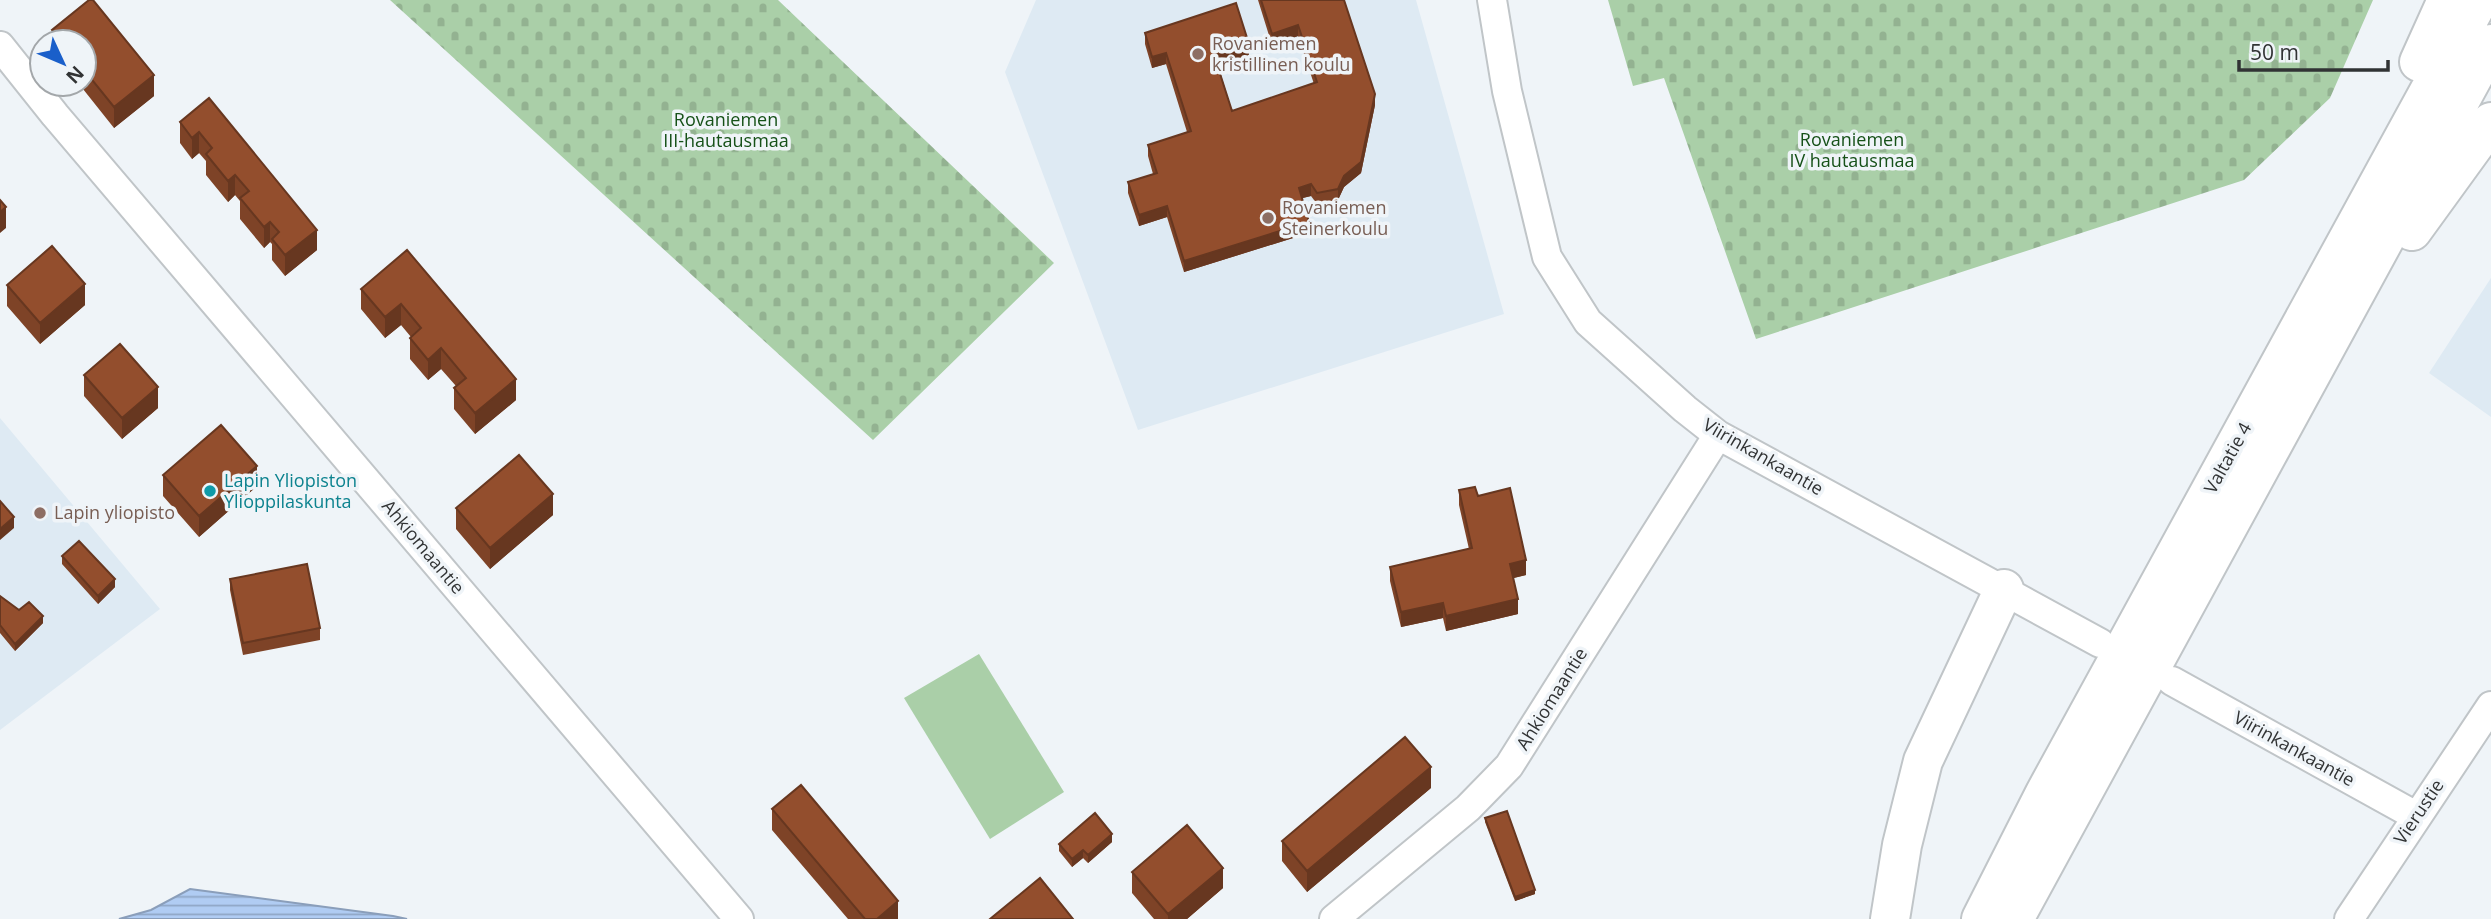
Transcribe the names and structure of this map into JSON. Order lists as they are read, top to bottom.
{
  "streets": {
    "highway": ["Valtatie 4"],
    "street": ["Viirinkankaantie", "Ahkiomaantie", "Vierustie"]
  },
  "crossings": [
    ["Viirinkankaantie", "Ahkiomaantie"],
    ["Viirinkankaantie", "Vierustie"]
  ],
  "parks": ["Rovaniemen III-hautausmaa", "Rovaniemen IV hautausmaa"],
  "places": [
    "Rovaniemen kristillinen koulu",
    "Rovaniemen Steinerkoulu",
    "Lapin Yliopiston Ylioppilaskunta",
    "Lapin yliopisto"
  ],
  "scale_bar": "50 m",
  "north": "bottom right"
}
